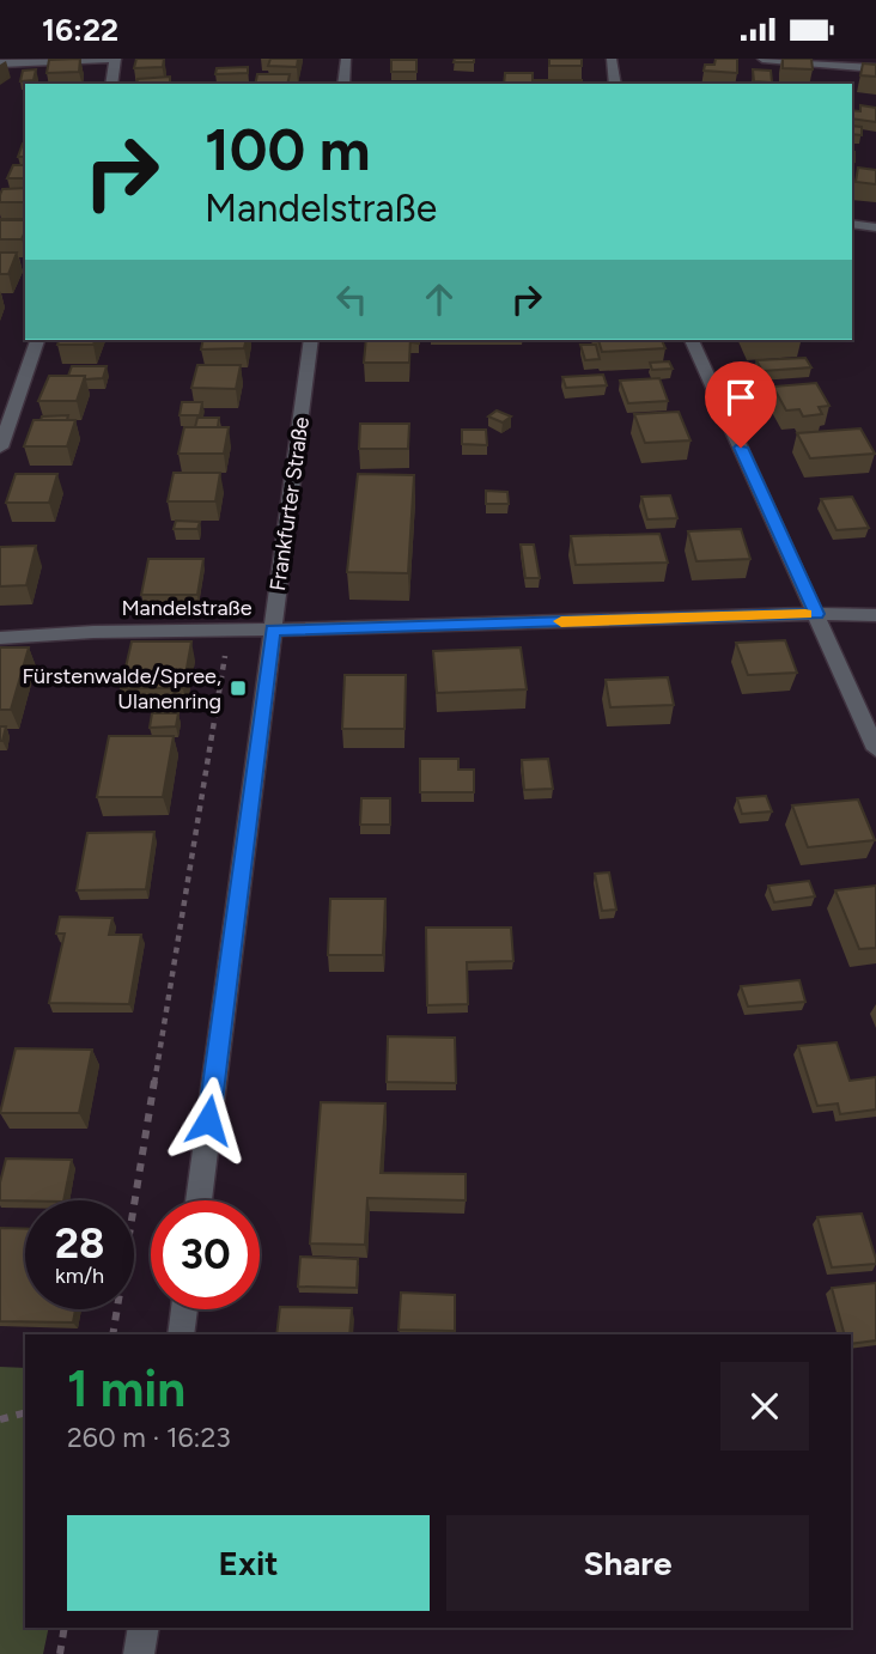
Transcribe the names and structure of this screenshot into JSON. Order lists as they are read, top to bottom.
{
  "streets": {
    "street": ["Frankfurter Straße", "Mandelstraße"]
  },
  "crossings": [
    ["Frankfurter Straße", "Mandelstraße"]
  ],
  "places": {
    "transit": ["Fürstenwalde/Spree, Ulanenring"]
  },
  "page": {
    "status": "16:22",
    "turn": ["100 m", "Mandelstraße"],
    "speed": "28 km/h",
    "limit": "30",
    "heading": ["1 min", "260 m · 16:23"],
    "buttons": ["Exit", "Share"]
  }
}
